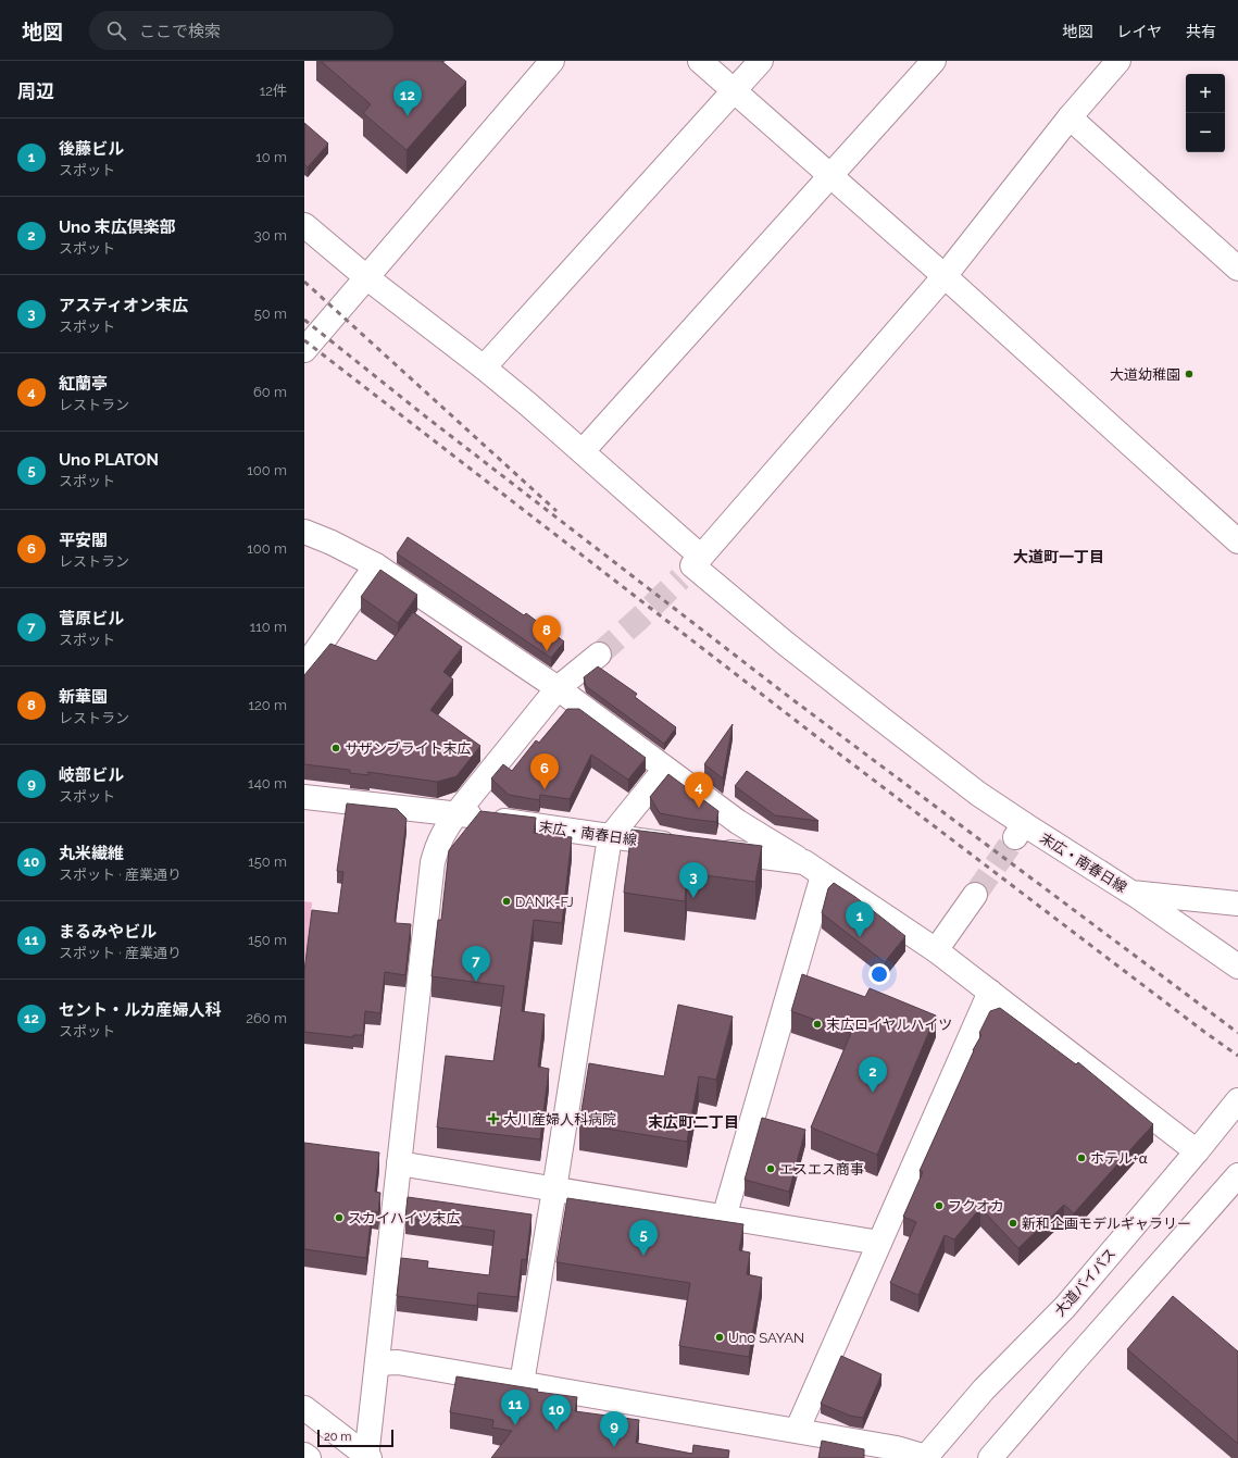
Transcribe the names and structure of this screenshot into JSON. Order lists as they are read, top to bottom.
{
  "streets": {
    "main road": ["末広・南春日線", "大道バイパス"]
  },
  "districts": ["大道町一丁目", "末広町二丁目"],
  "places": {
    "other": [
      "大道幼稚園",
      "サザンブライト末広",
      "DANK-FJ",
      "末広ロイヤルハイツ",
      "ホテル+α",
      "エスエス商事",
      "フクオカ",
      "スカイハイツ末広",
      "新和企画モデルギャラリー",
      "Uno SAYAN"
    ],
    "health": ["大川産婦人科病院"]
  },
  "scale_bar": "20 m",
  "page": {
    "header": "地図",
    "search": "ここで検索",
    "nav": ["地図", "レイヤ", "共有"],
    "heading": ["周辺", "12件"],
    "map_buttons": ["+", "−"],
    "pins": [
      "12",
      "8",
      "6",
      "4",
      "3",
      "1",
      "7",
      "2",
      "5",
      "11",
      "10",
      "9"
    ],
    "list": [
      {
        "mark": "1",
        "name": "後藤ビル",
        "note": "スポット",
        "value": "10 m"
      },
      {
        "mark": "2",
        "name": "Uno 末広倶楽部",
        "note": "スポット",
        "value": "30 m"
      },
      {
        "mark": "3",
        "name": "アスティオン末広",
        "note": "スポット",
        "value": "50 m"
      },
      {
        "mark": "4",
        "name": "紅蘭亭",
        "note": "レストラン",
        "value": "60 m"
      },
      {
        "mark": "5",
        "name": "Uno PLATON",
        "note": "スポット",
        "value": "100 m"
      },
      {
        "mark": "6",
        "name": "平安閣",
        "note": "レストラン",
        "value": "100 m"
      },
      {
        "mark": "7",
        "name": "菅原ビル",
        "note": "スポット",
        "value": "110 m"
      },
      {
        "mark": "8",
        "name": "新華園",
        "note": "レストラン",
        "value": "120 m"
      },
      {
        "mark": "9",
        "name": "岐部ビル",
        "note": "スポット",
        "value": "140 m"
      },
      {
        "mark": "10",
        "name": "丸米繊維",
        "note": "スポット · 産業通り",
        "value": "150 m"
      },
      {
        "mark": "11",
        "name": "まるみやビル",
        "note": "スポット · 産業通り",
        "value": "150 m"
      },
      {
        "mark": "12",
        "name": "セント・ルカ産婦人科",
        "note": "スポット",
        "value": "260 m"
      }
    ],
    "scale": "20 m"
  }
}
